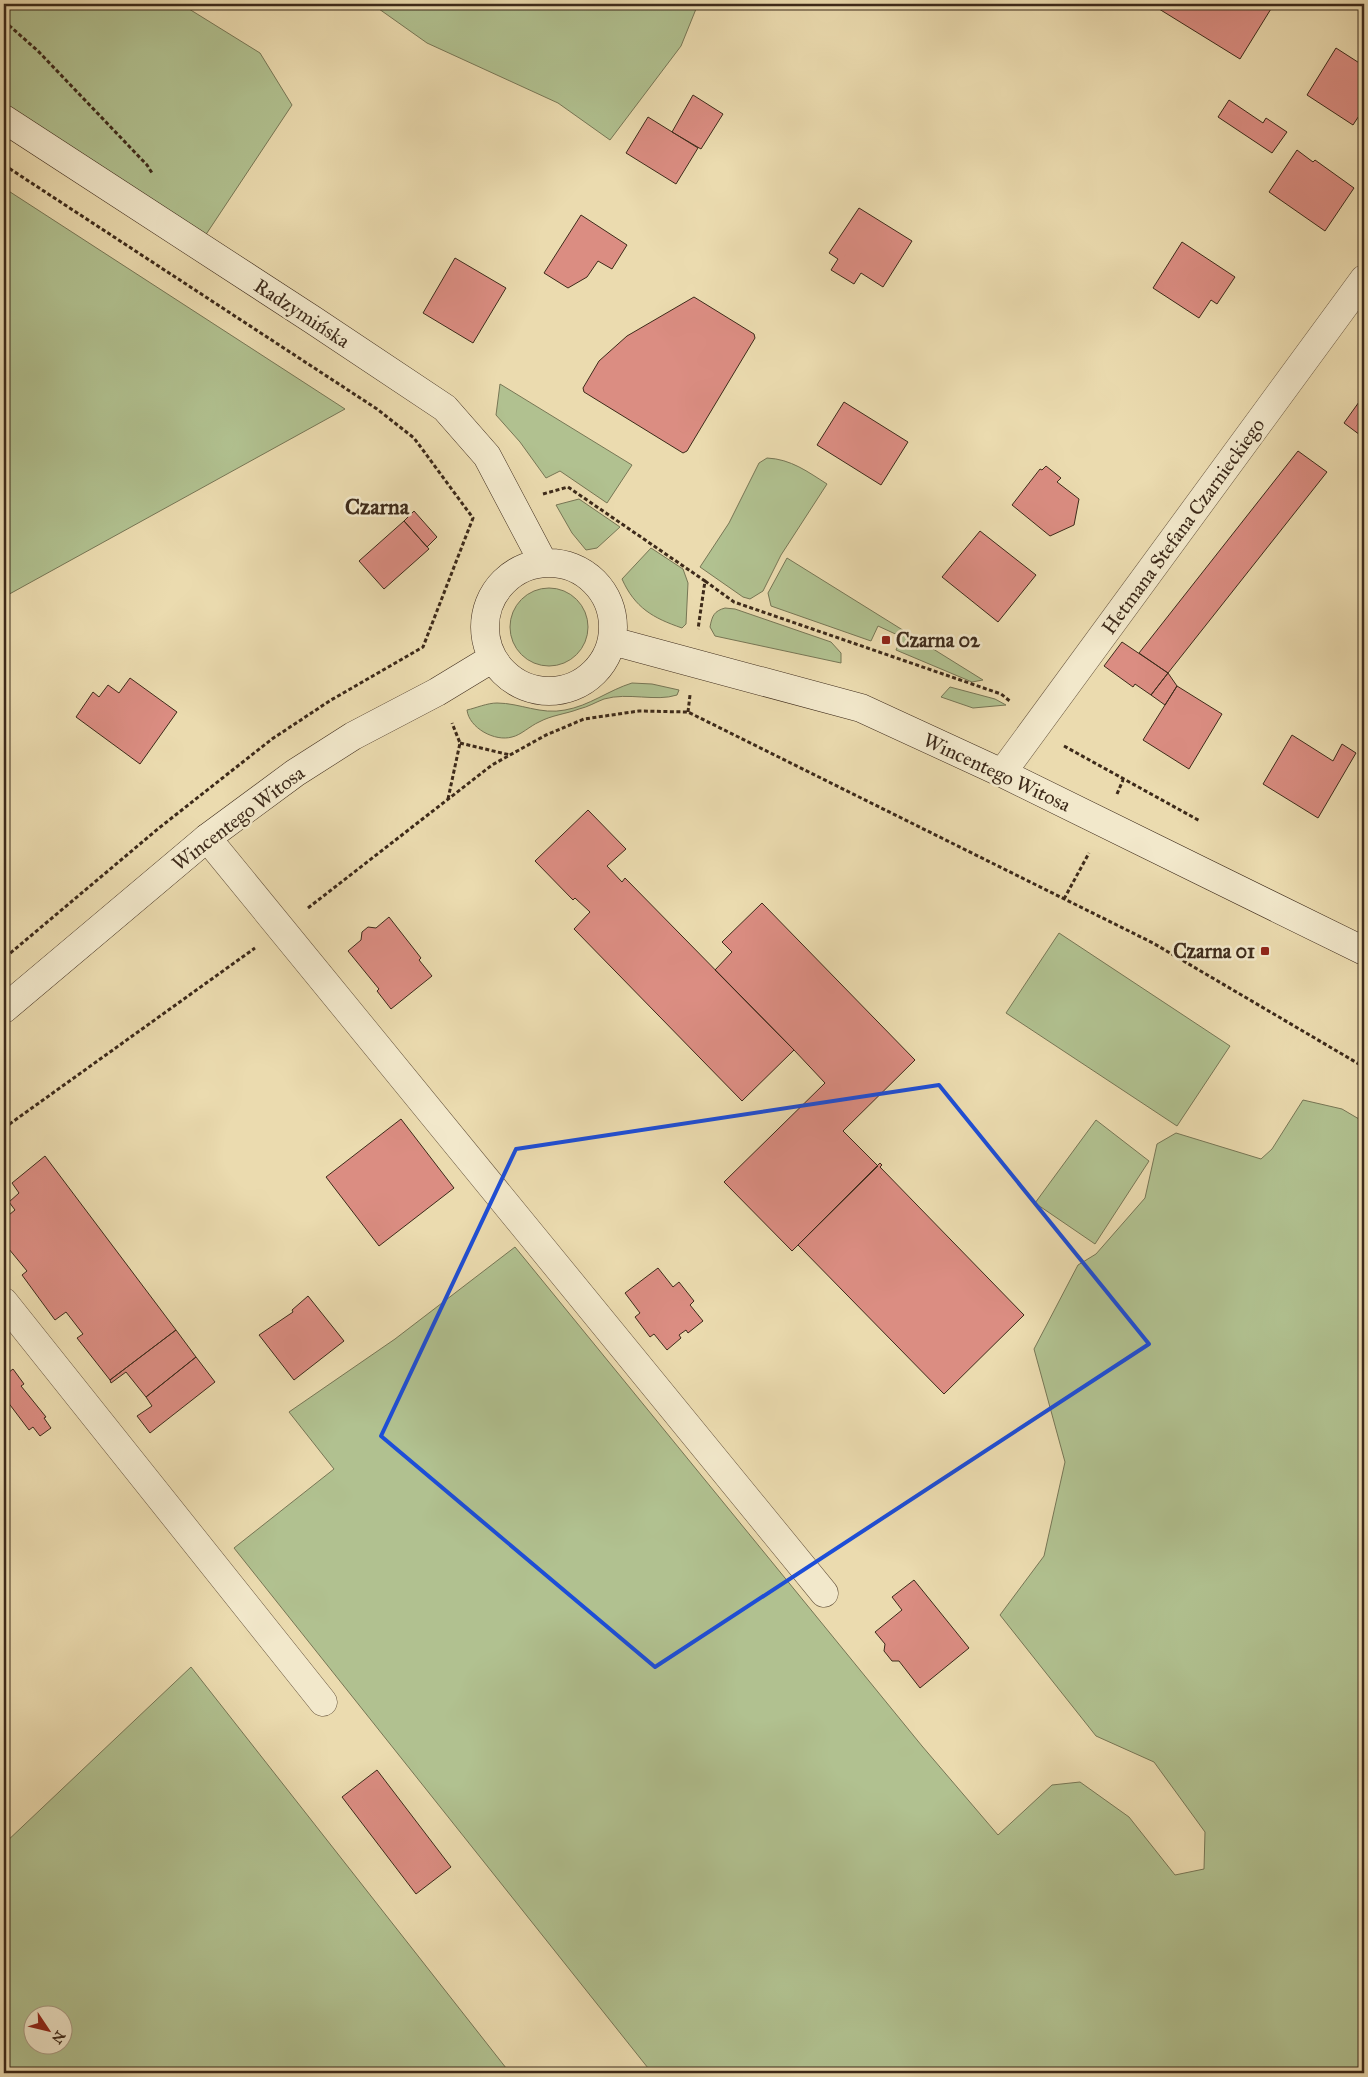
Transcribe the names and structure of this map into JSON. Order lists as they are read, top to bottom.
{
  "streets": {
    "street": ["Radzymińska", "Hetmana Stefana Czarnieckiego", "Wincentego Witosa"]
  },
  "crossings": [
    ["Radzymińska", "Wincentego Witosa"],
    ["Hetmana Stefana Czarnieckiego", "Wincentego Witosa"]
  ],
  "districts": ["Czarna"],
  "places": {
    "transit": ["Czarna 02", "Czarna 01"]
  },
  "north": "bottom right"
}
